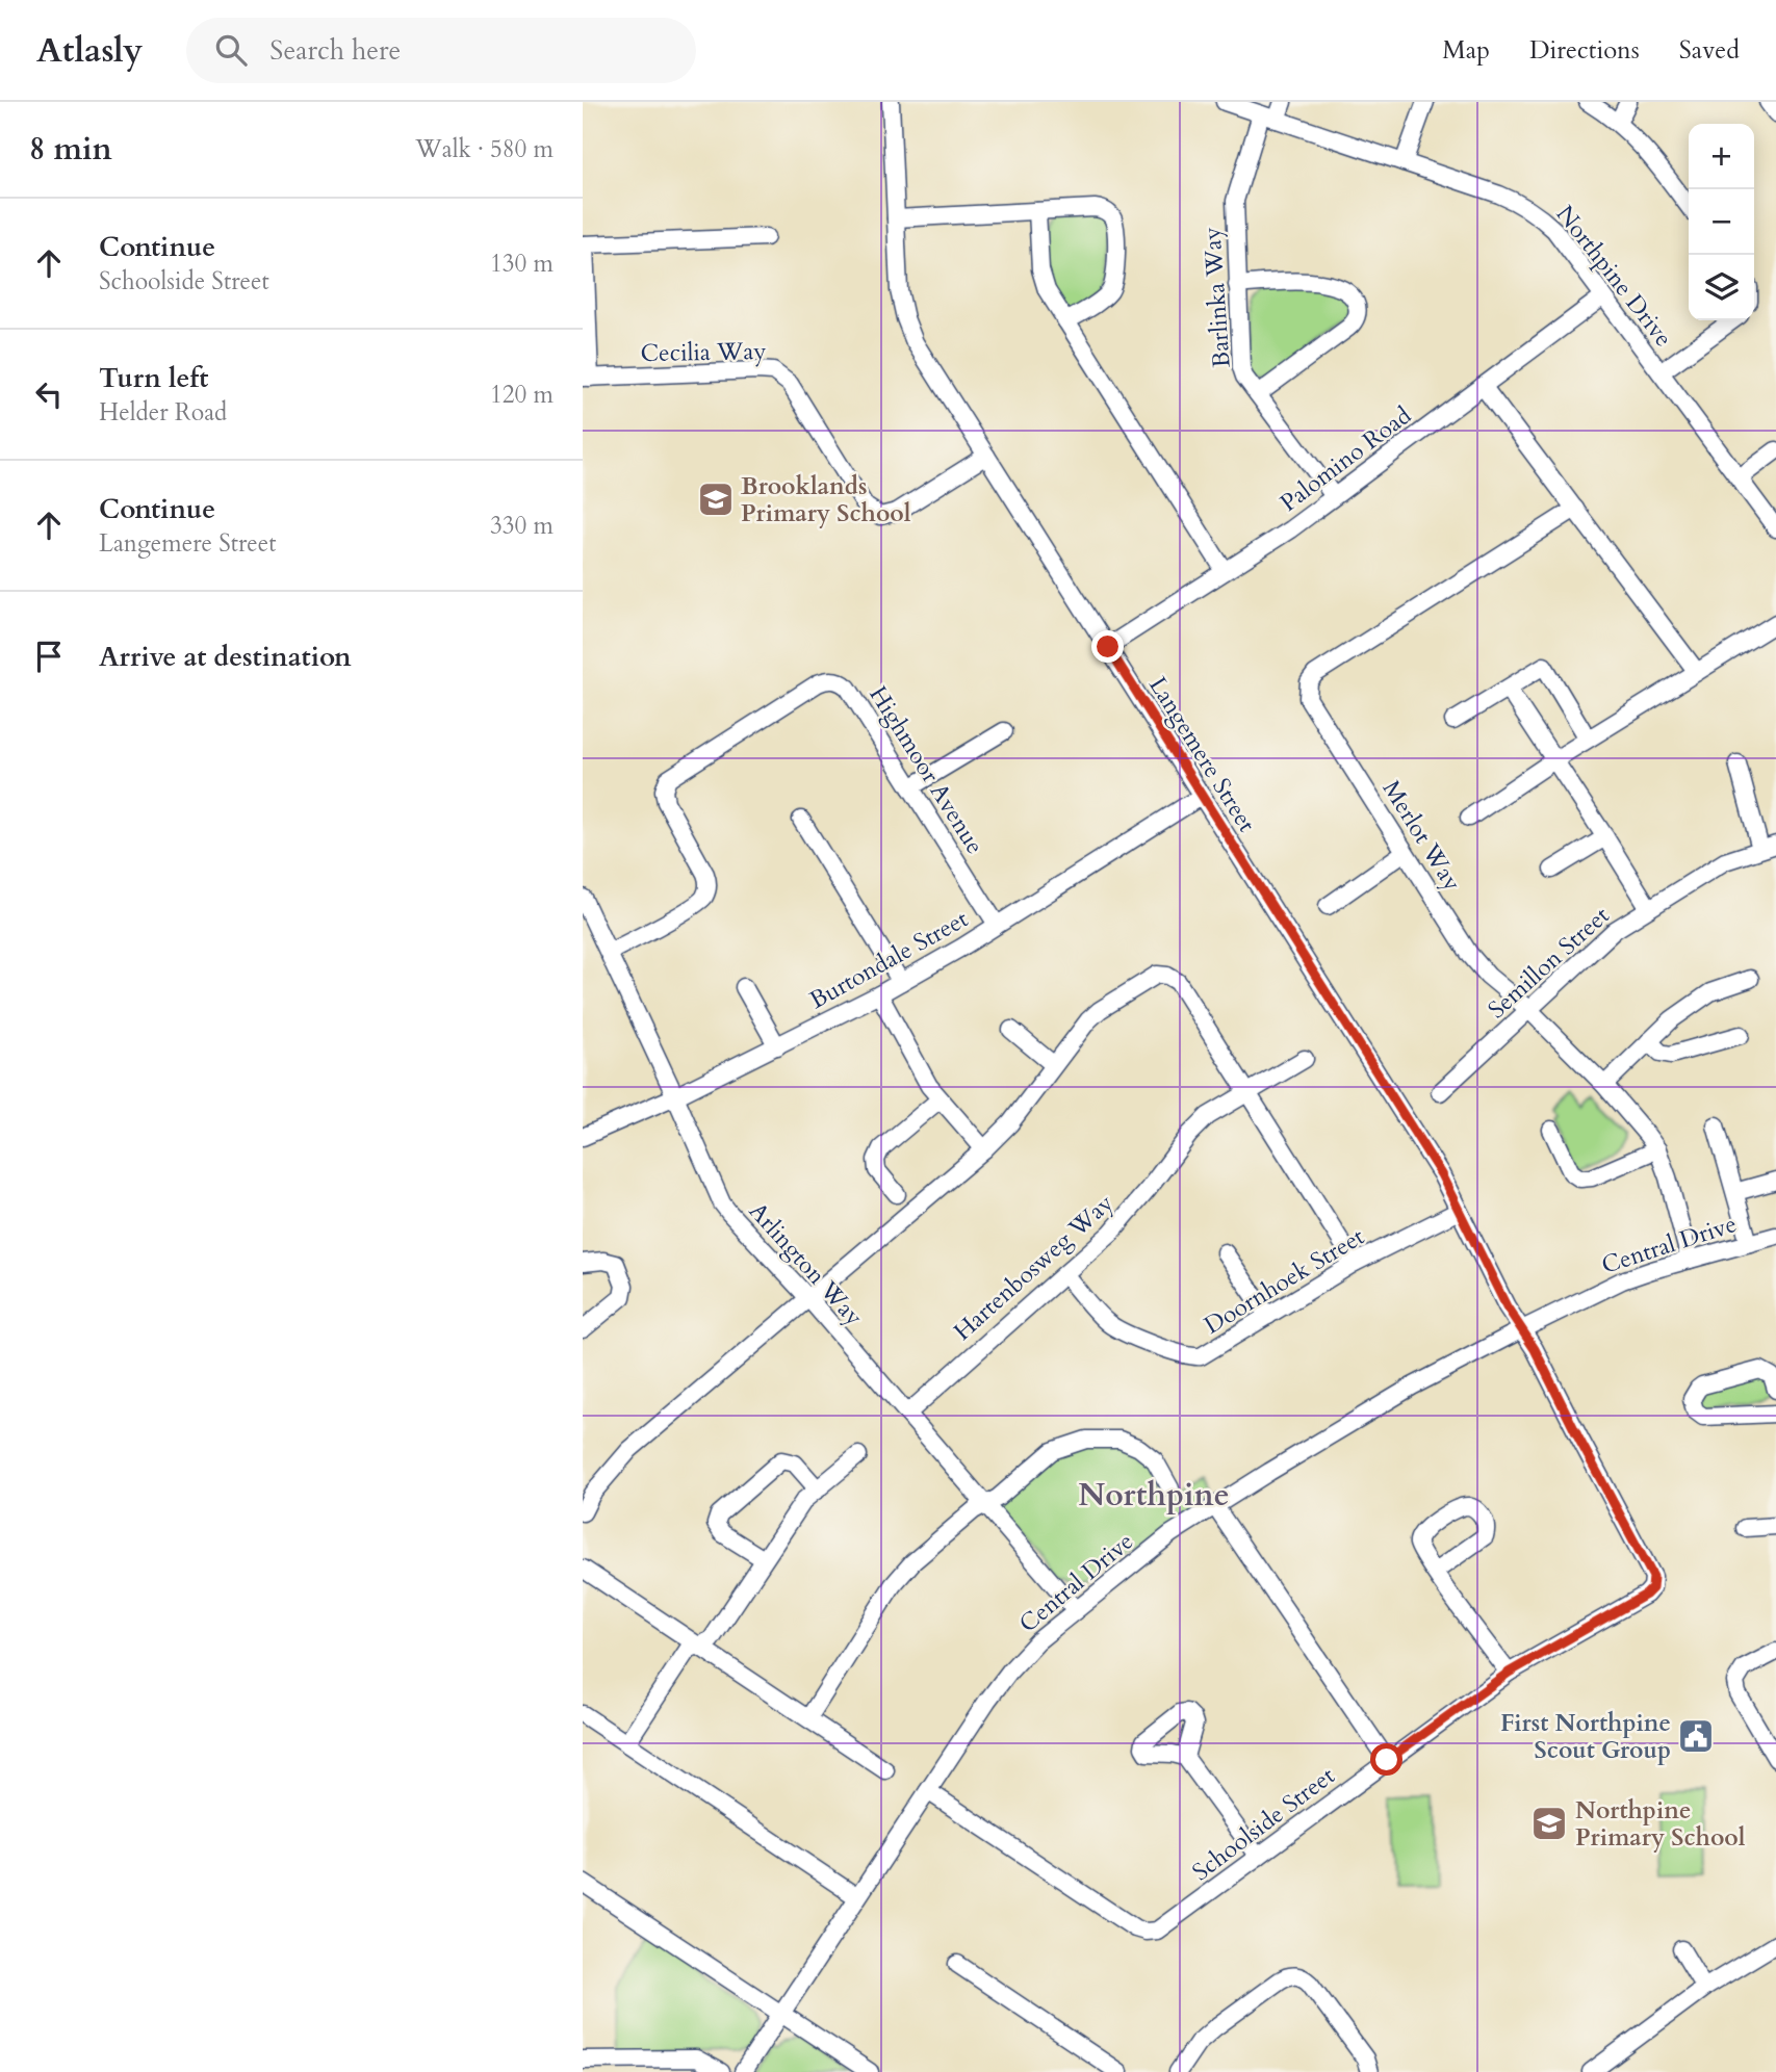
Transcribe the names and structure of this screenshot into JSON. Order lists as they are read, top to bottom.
{
  "streets": {
    "street": [
      "Northpine Drive",
      "Barlinka Way",
      "Cecilia Way",
      "Palomino Road",
      "Langemere Street",
      "Highmoor Avenue",
      "Merlot Way",
      "Burtondale Street",
      "Semillon Street",
      "Central Drive",
      "Arlington Way",
      "Hartenbosweg Way",
      "Doornhoek Street",
      "Schoolside Street"
    ]
  },
  "crossings": [
    ["Northpine Drive", "Barlinka Way"],
    ["Northpine Drive", "Palomino Road"],
    ["Barlinka Way", "Palomino Road"],
    ["Cecilia Way", "Langemere Street"],
    ["Palomino Road", "Langemere Street"],
    ["Langemere Street", "Burtondale Street"],
    ["Langemere Street", "Central Drive"],
    ["Langemere Street", "Doornhoek Street"],
    ["Langemere Street", "Schoolside Street"],
    ["Highmoor Avenue", "Burtondale Street"],
    ["Highmoor Avenue", "Arlington Way"],
    ["Merlot Way", "Semillon Street"],
    ["Merlot Way", "Central Drive"],
    ["Burtondale Street", "Arlington Way"],
    ["Central Drive", "Arlington Way"],
    ["Central Drive", "Schoolside Street"],
    ["Arlington Way", "Hartenbosweg Way"],
    ["Hartenbosweg Way", "Doornhoek Street"]
  ],
  "districts": ["Northpine"],
  "places": {
    "school or university": ["Brooklands Primary School", "Northpine Primary School"],
    "public building": ["First Northpine Scout Group"]
  },
  "page": {
    "header": "Atlasly",
    "search": "Search here",
    "nav": ["Map", "Directions", "Saved"],
    "heading": ["8 min", "Walk · 580 m"],
    "map_buttons": ["+", "−"],
    "list": [
      ["Continue", "Schoolside Street", "130 m"],
      ["Turn left", "Helder Road", "120 m"],
      ["Continue", "Langemere Street", "330 m"],
      "Arrive at destination"
    ]
  }
}
